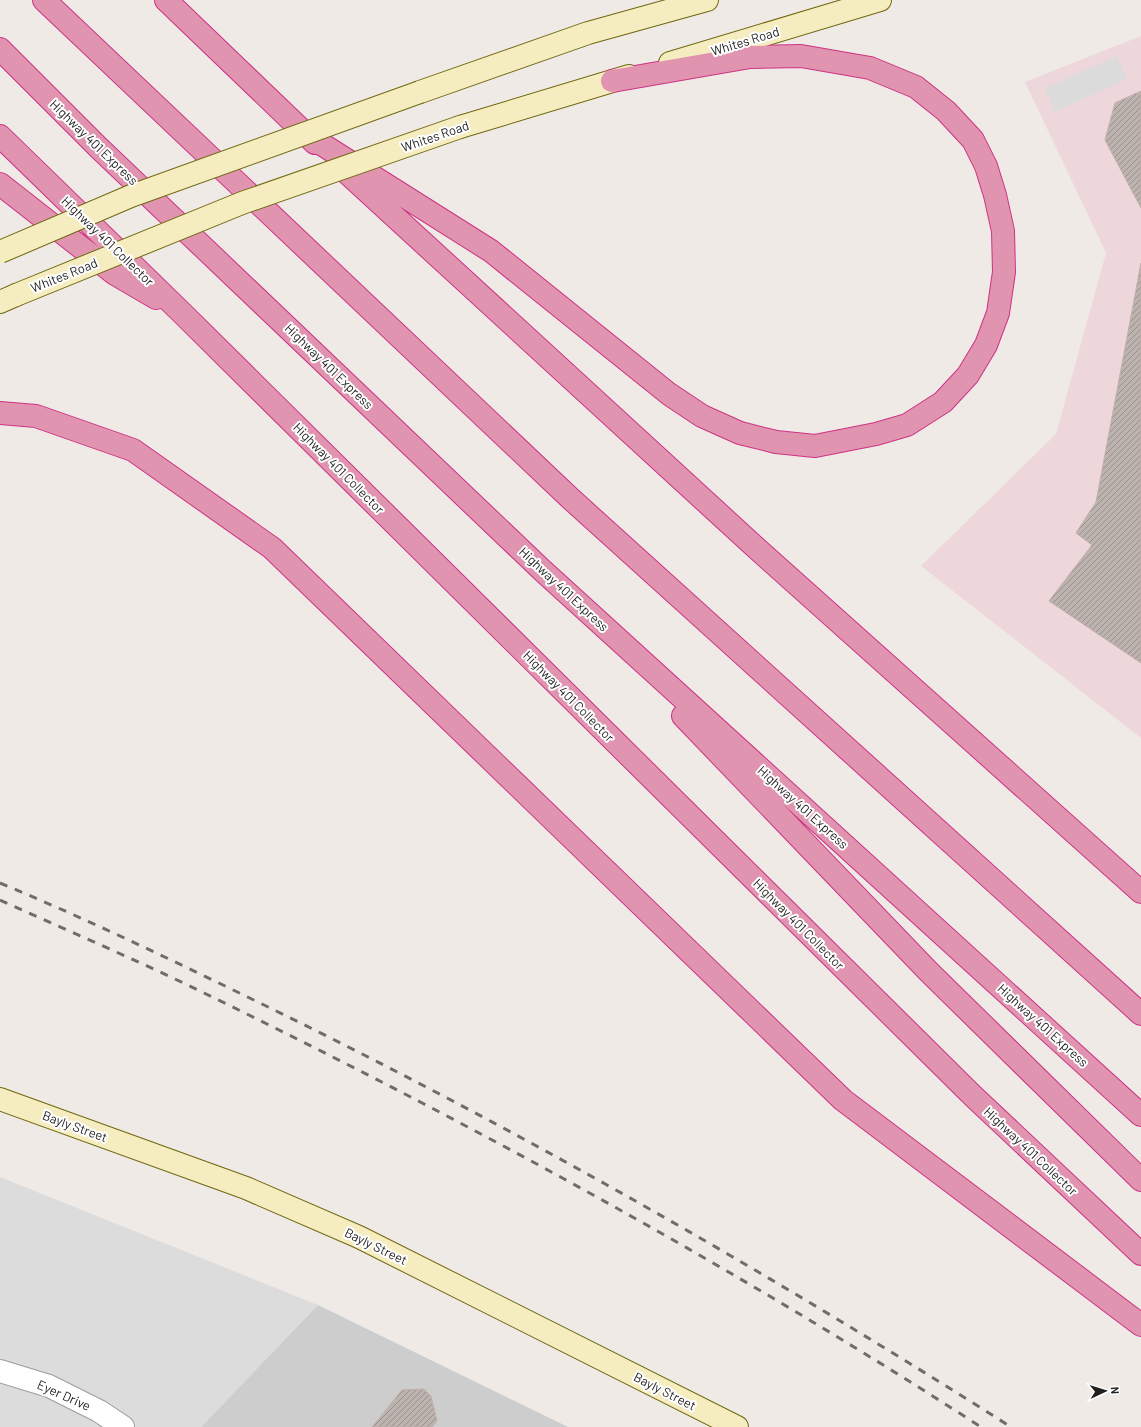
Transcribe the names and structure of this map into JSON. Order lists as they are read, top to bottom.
{
  "streets": {
    "highway": ["Highway 401 Express", "Highway 401 Collector"],
    "main road": ["Whites Road", "Bayly Street"],
    "street": ["Eyer Drive"]
  },
  "north": "right"
}
